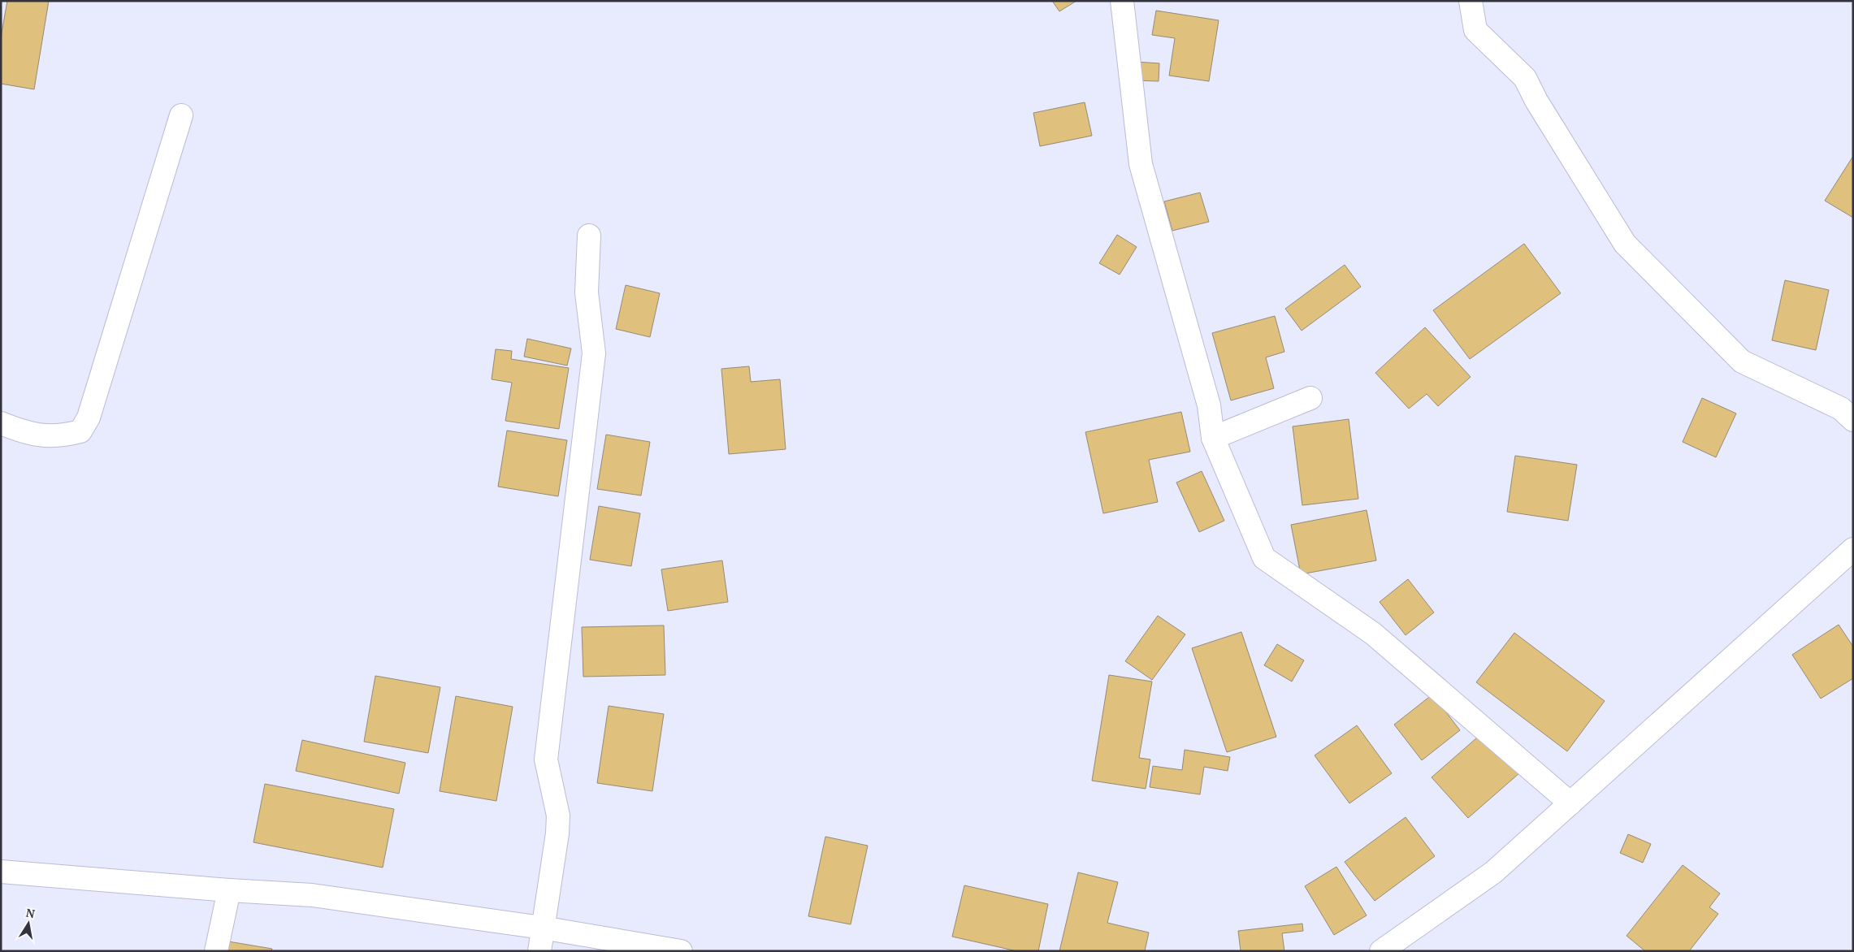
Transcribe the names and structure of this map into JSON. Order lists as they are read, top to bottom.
{
  "north": "top"
}
